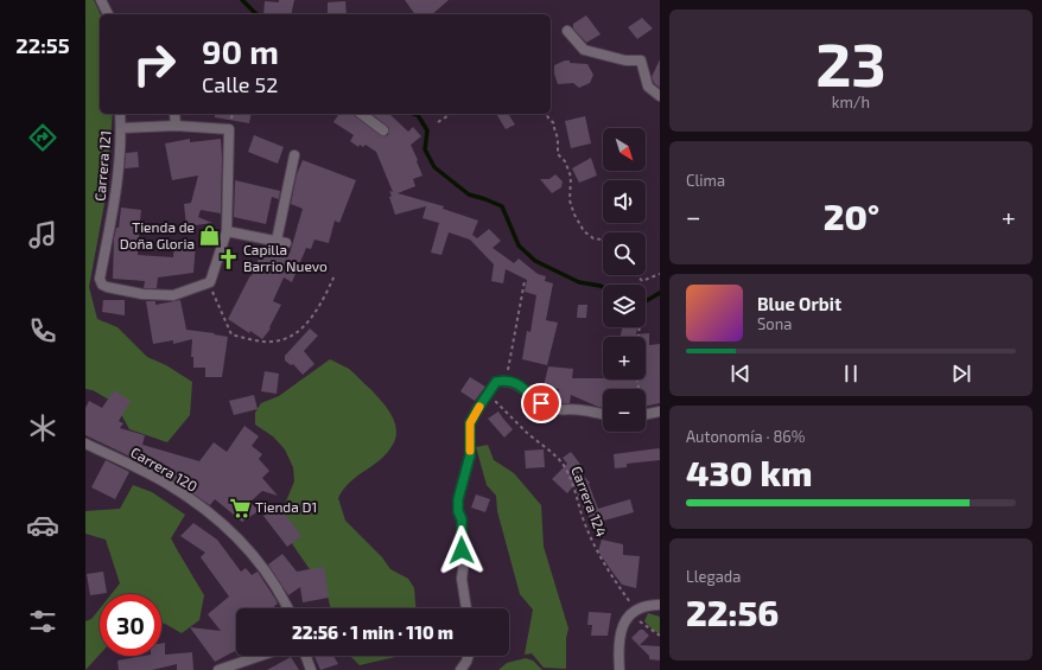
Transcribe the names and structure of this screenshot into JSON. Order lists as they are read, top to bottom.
{
  "streets": {
    "street": ["Carrera 121", "Carrera 120"],
    "path": ["Carrera 124"]
  },
  "places": {
    "shop": ["Tienda de Doña Gloria"],
    "church": ["Capilla Barrio Nuevo"],
    "supermarket": ["Tienda D1"]
  },
  "north": "bottom right",
  "page": {
    "tabs": "22:55",
    "tile": [
      ["23", "km/h"],
      "Clima",
      ["Autonomía · 86%", "430 km"],
      ["Llegada", "22:56"]
    ],
    "turn": ["90 m", "Calle 52"],
    "map_buttons": ["+", "−"],
    "heat": ["−", "20°", "+"],
    "song": ["Blue Orbit", "Sona"],
    "limit": "30",
    "trip": "22:56 · 1 min · 110 m"
  }
}
